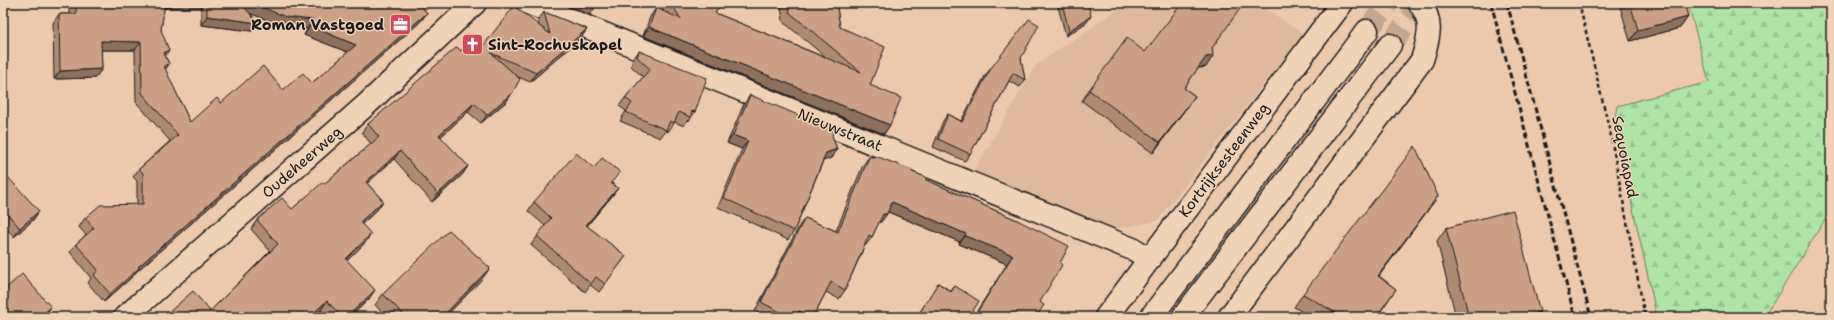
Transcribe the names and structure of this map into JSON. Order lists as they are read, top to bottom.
{
  "streets": {
    "street": ["Nieuwstraat", "Kortrijksesteenweg", "Oudeheerweg"],
    "path": ["Sequoiapad"]
  },
  "crossings": [
    ["Nieuwstraat", "Kortrijksesteenweg"]
  ],
  "places": {
    "office": ["Roman Vastgoed"],
    "church": ["Sint-Rochuskapel"]
  }
}
